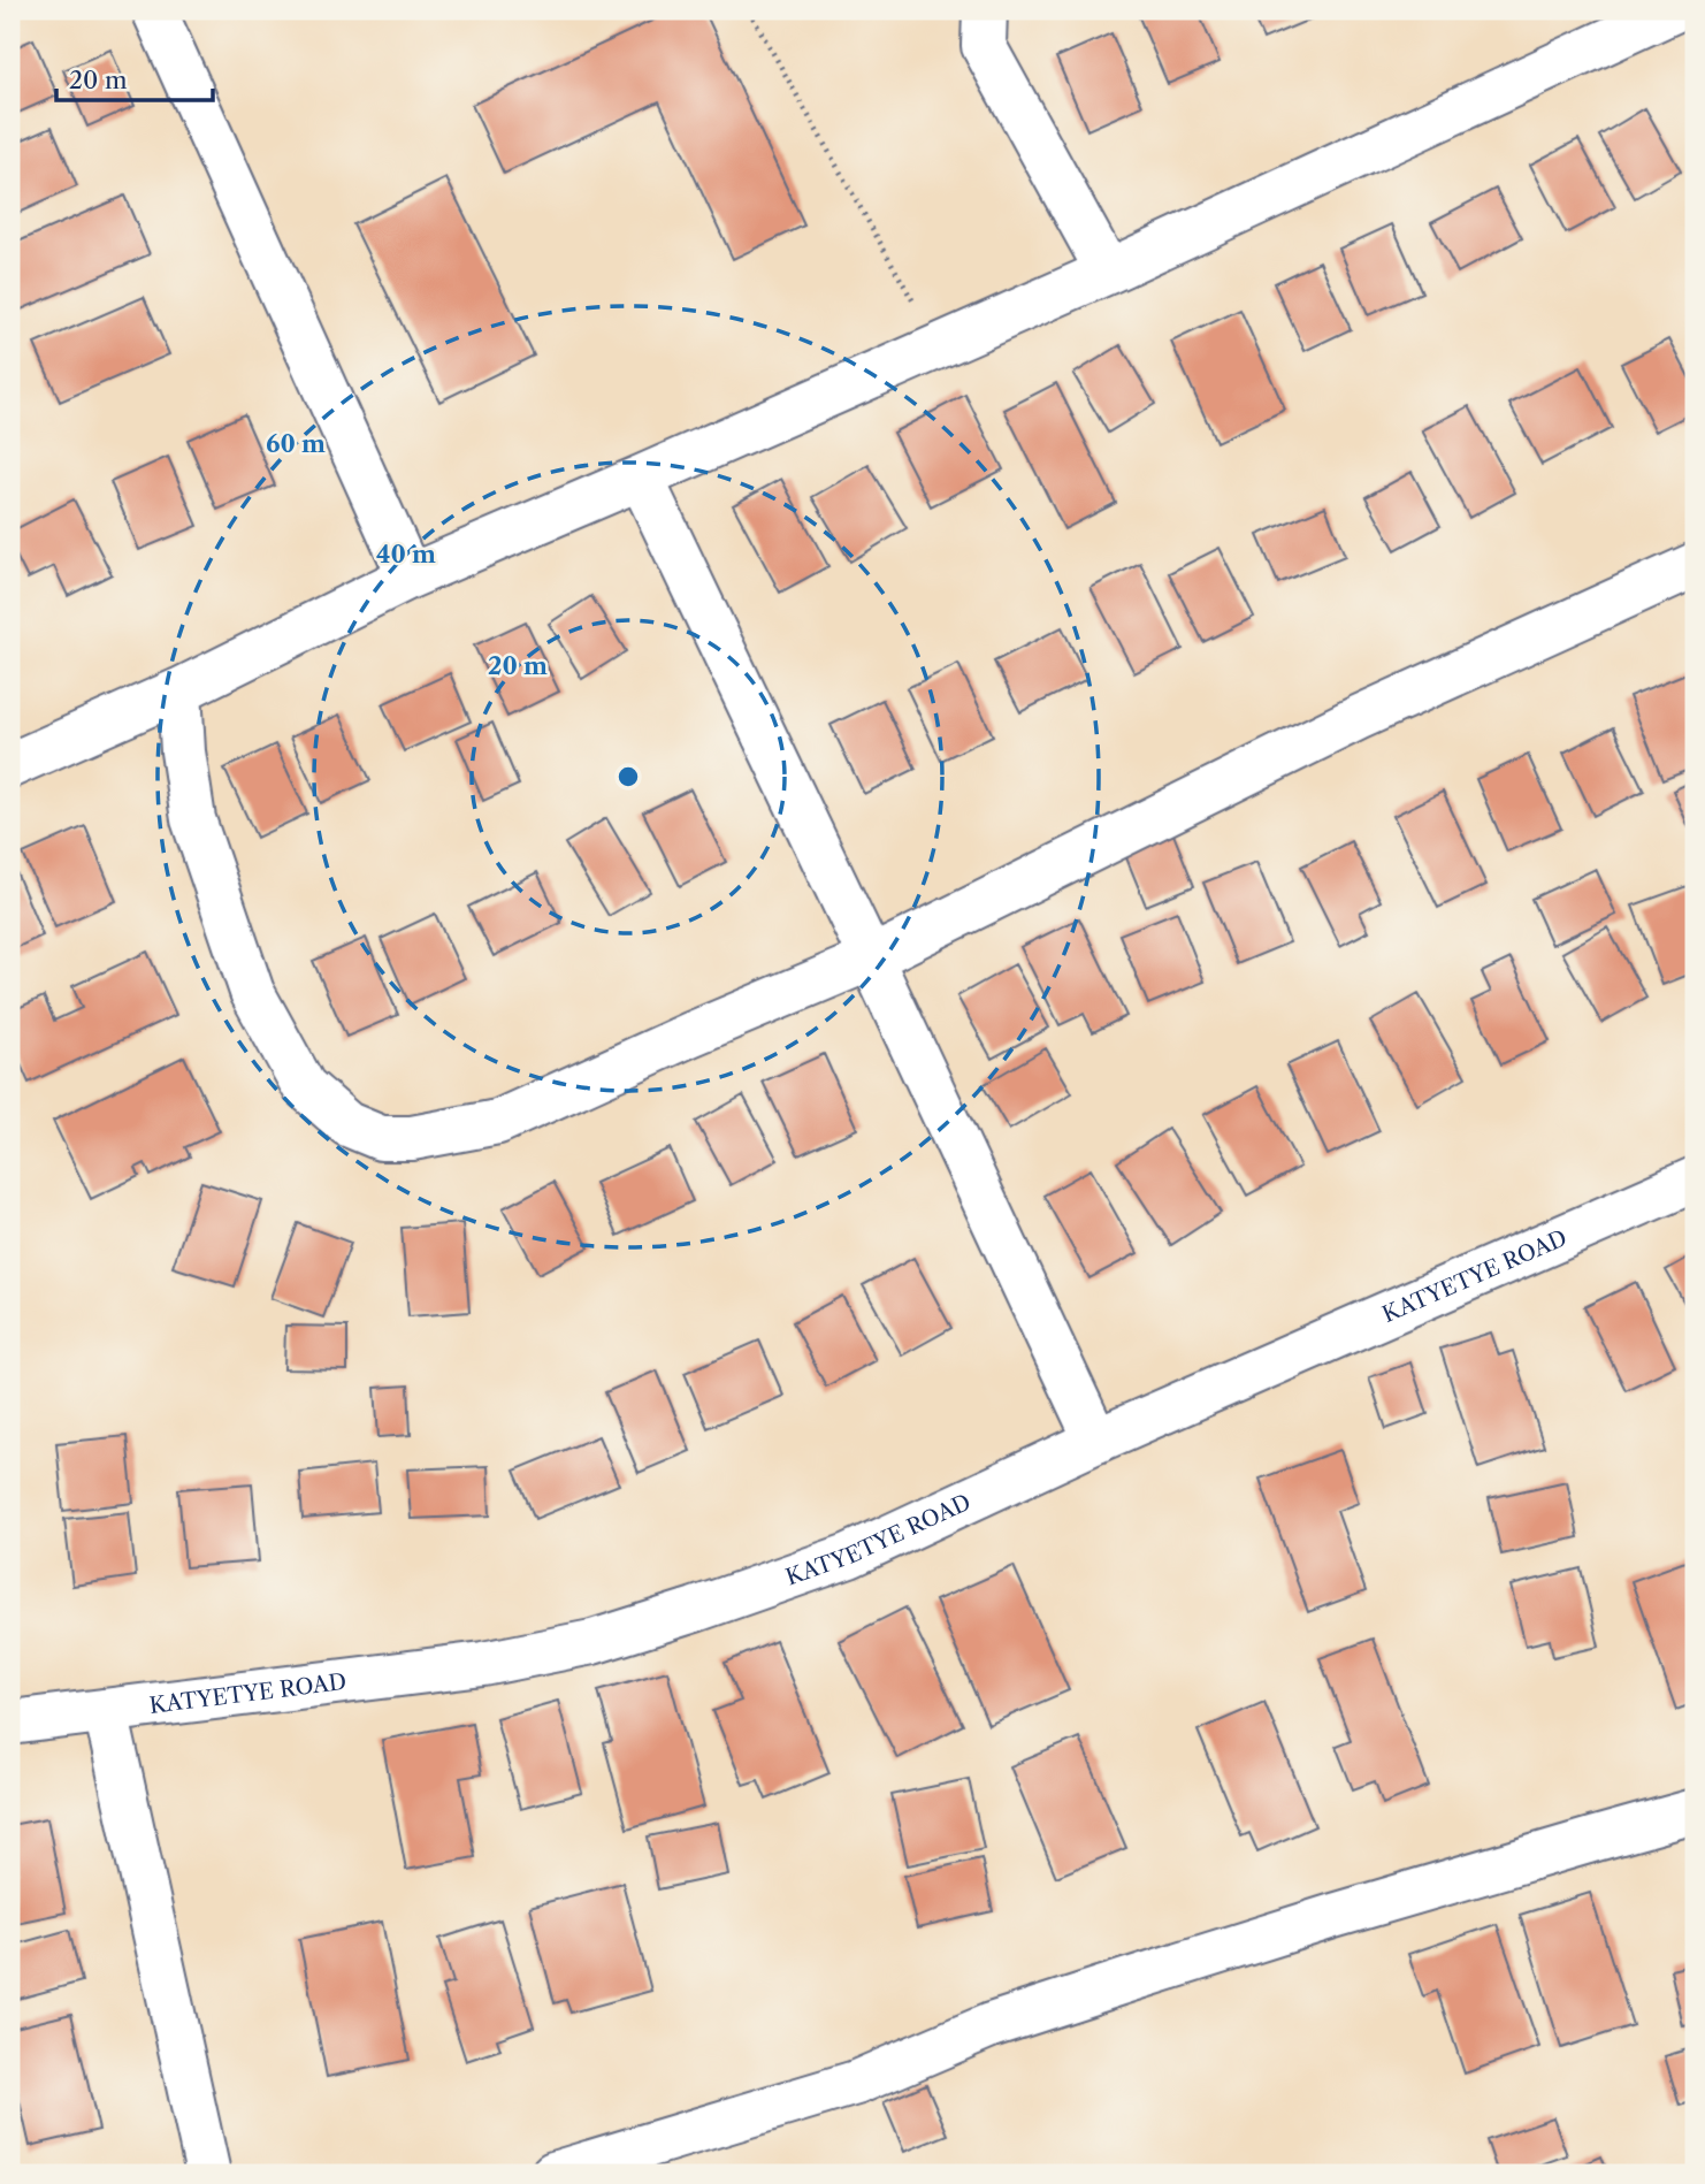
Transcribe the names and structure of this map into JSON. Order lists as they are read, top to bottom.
{
  "streets": {
    "street": ["KATYETYE ROAD"]
  },
  "scale_bar": "20 m",
  "rings": ["60 m", "40 m", "20 m"]
}
